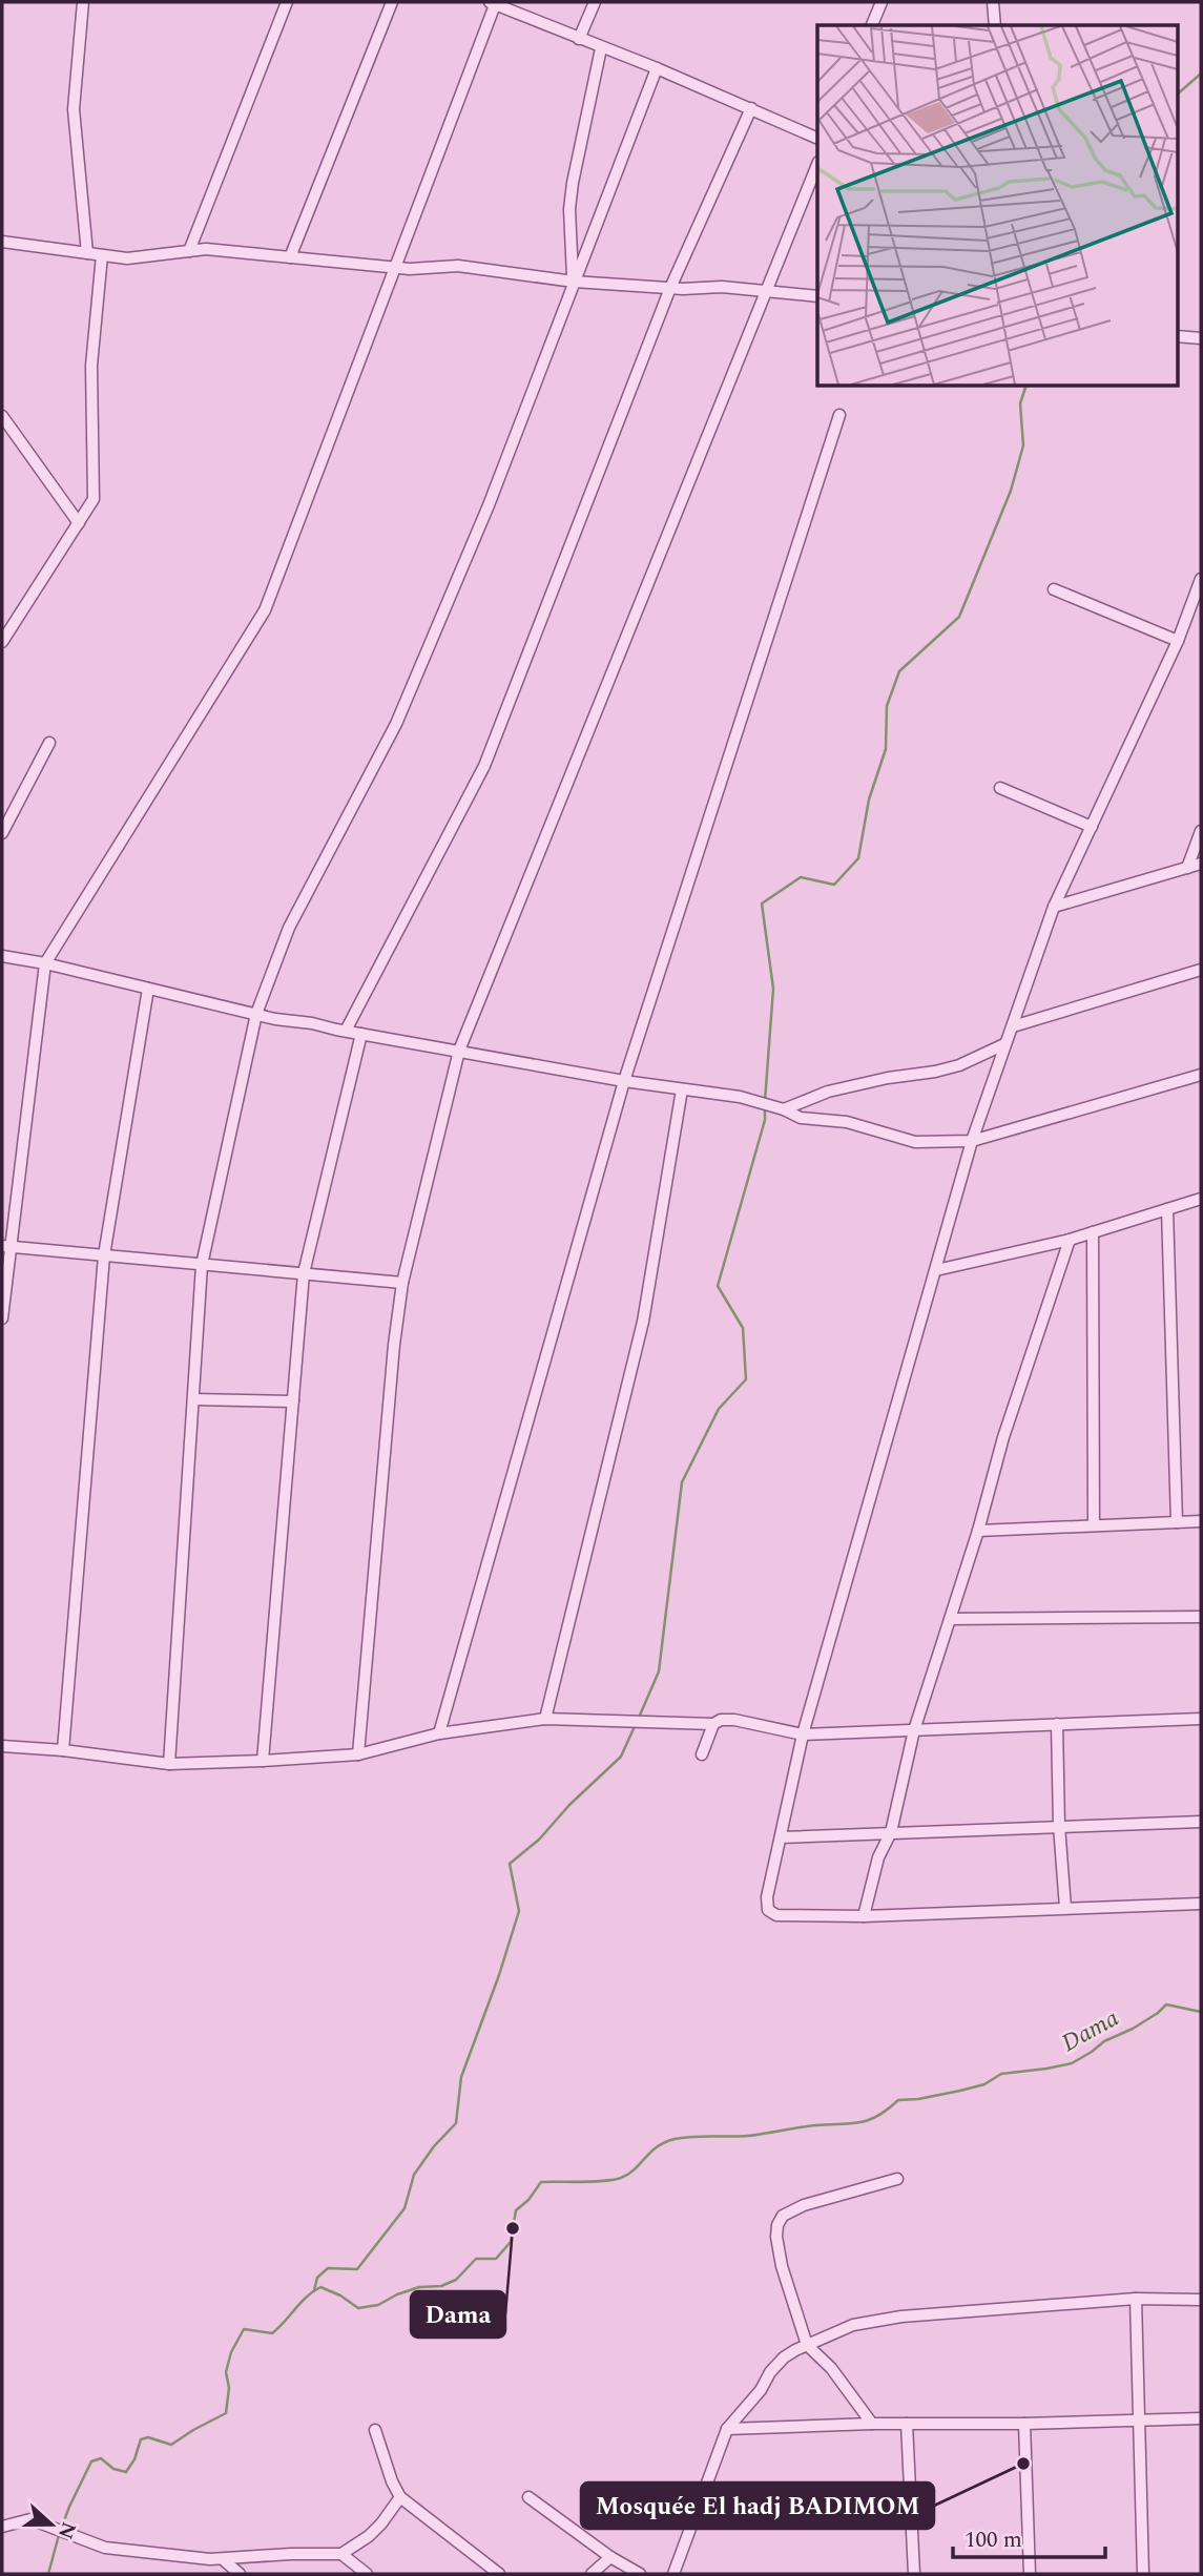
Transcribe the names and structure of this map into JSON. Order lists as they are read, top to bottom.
{
  "water": ["Dama"],
  "places": ["Dama", "Mosquée El hadj BADIMOM"],
  "scale_bar": "100 m",
  "north": "right"
}
